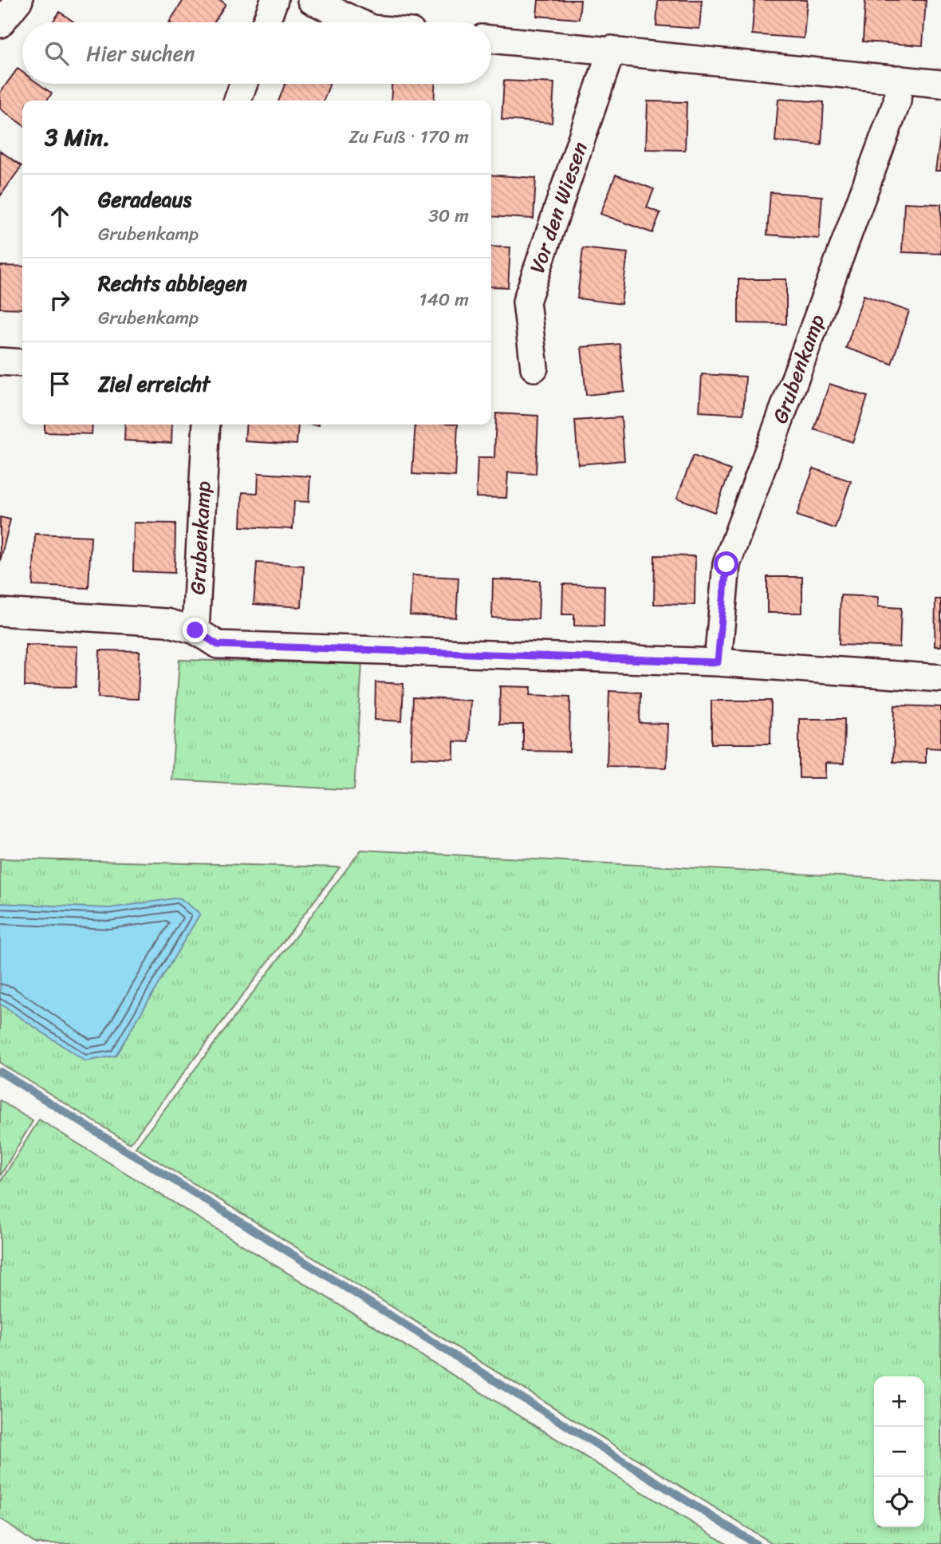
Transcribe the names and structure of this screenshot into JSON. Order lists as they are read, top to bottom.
{
  "streets": {
    "street": ["Vor den Wiesen", "Grubenkamp"]
  },
  "page": {
    "search": "Hier suchen",
    "heading": ["3 Min.", "Zu Fuß · 170 m"],
    "list": [
      ["Geradeaus", "Grubenkamp", "30 m"],
      ["Rechts abbiegen", "Grubenkamp", "140 m"],
      "Ziel erreicht"
    ],
    "map_buttons": ["+", "−"]
  }
}
